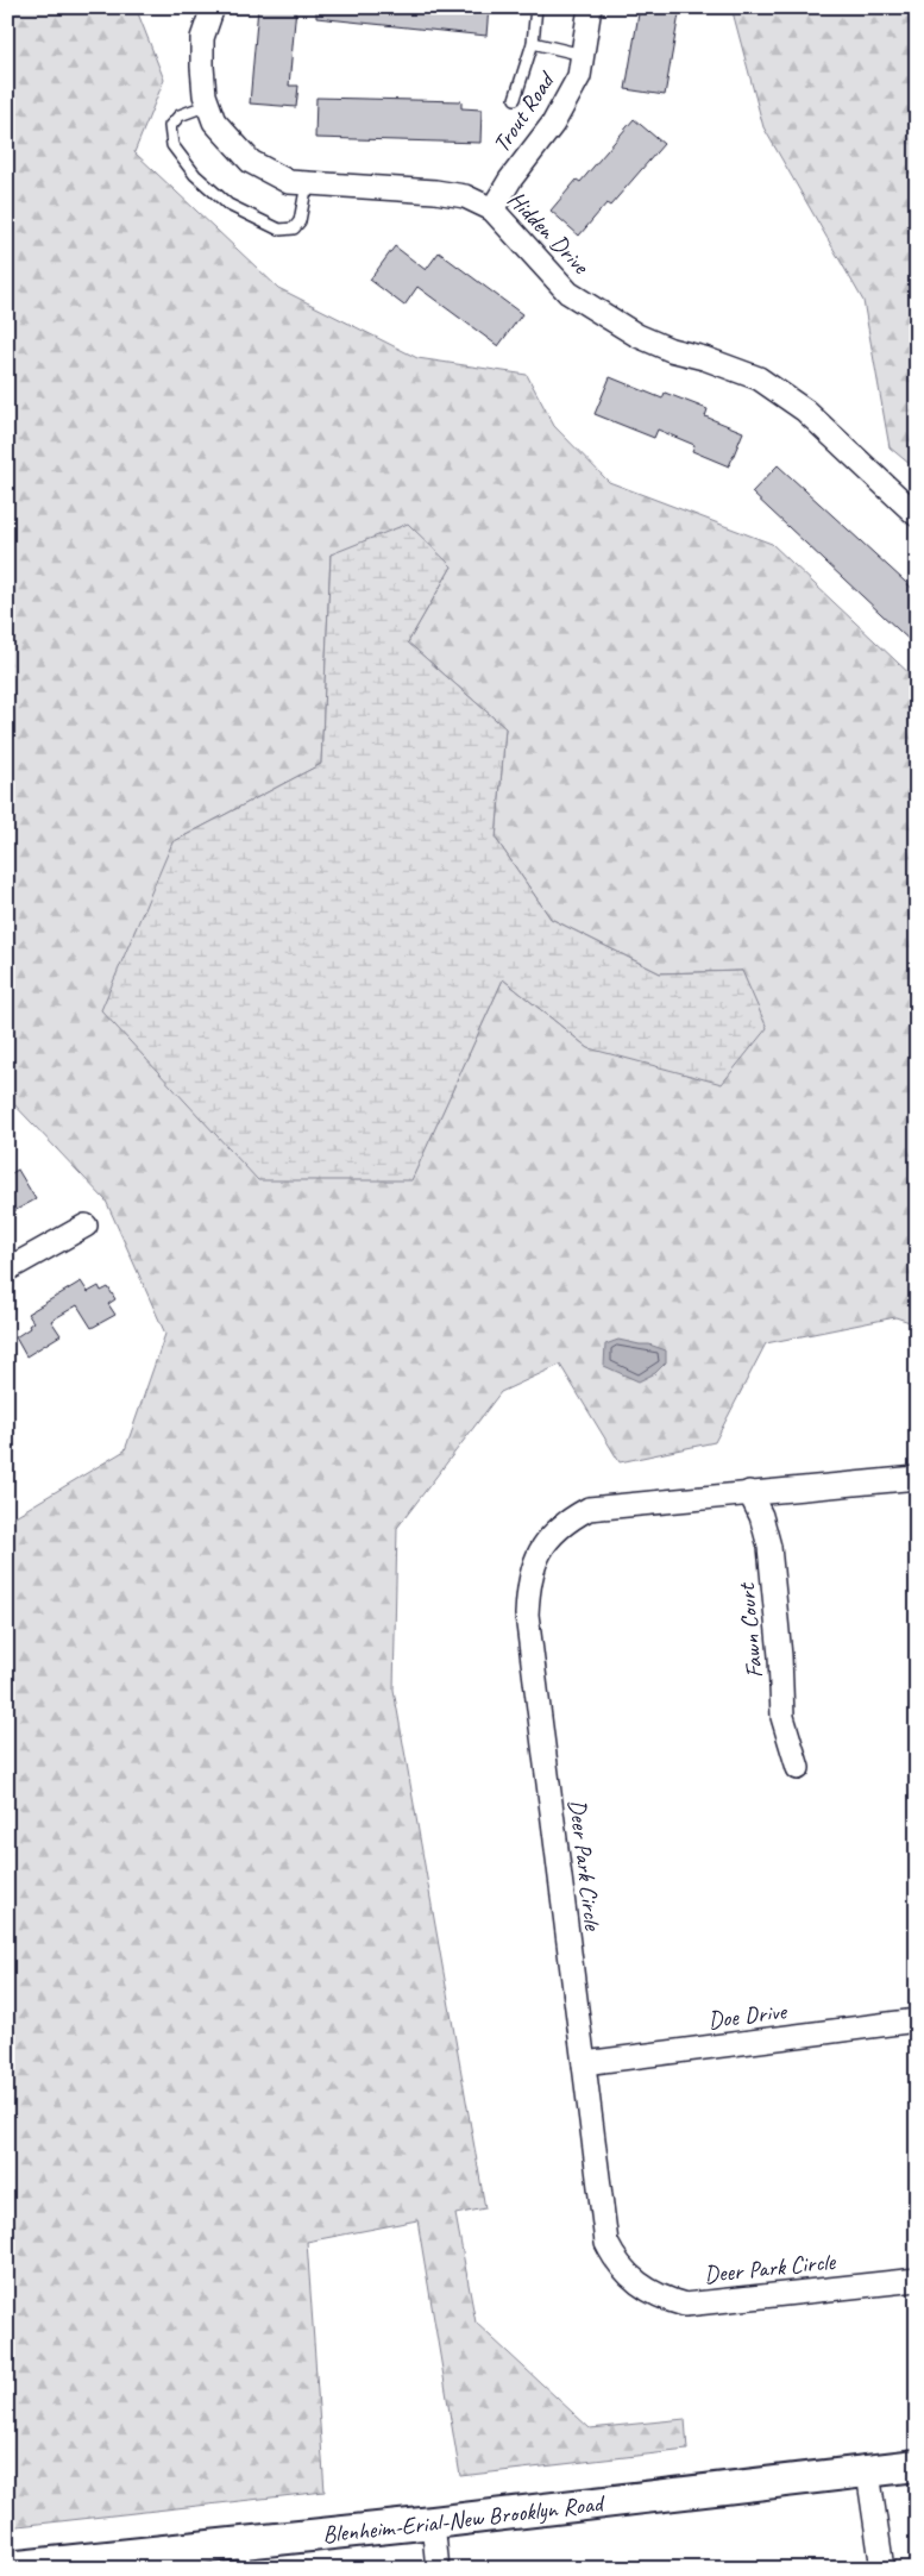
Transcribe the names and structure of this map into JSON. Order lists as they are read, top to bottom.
{
  "streets": {
    "main road": ["Blenheim-Erial-New Brooklyn Road"],
    "street": [
      "Trout Road",
      "Hidden Drive",
      "Fawn Court",
      "Deer Park Circle",
      "Doe Drive"
    ]
  },
  "crossings": [
    ["Trout Road", "Hidden Drive"],
    ["Fawn Court", "Deer Park Circle"],
    ["Deer Park Circle", "Doe Drive"]
  ]
}
